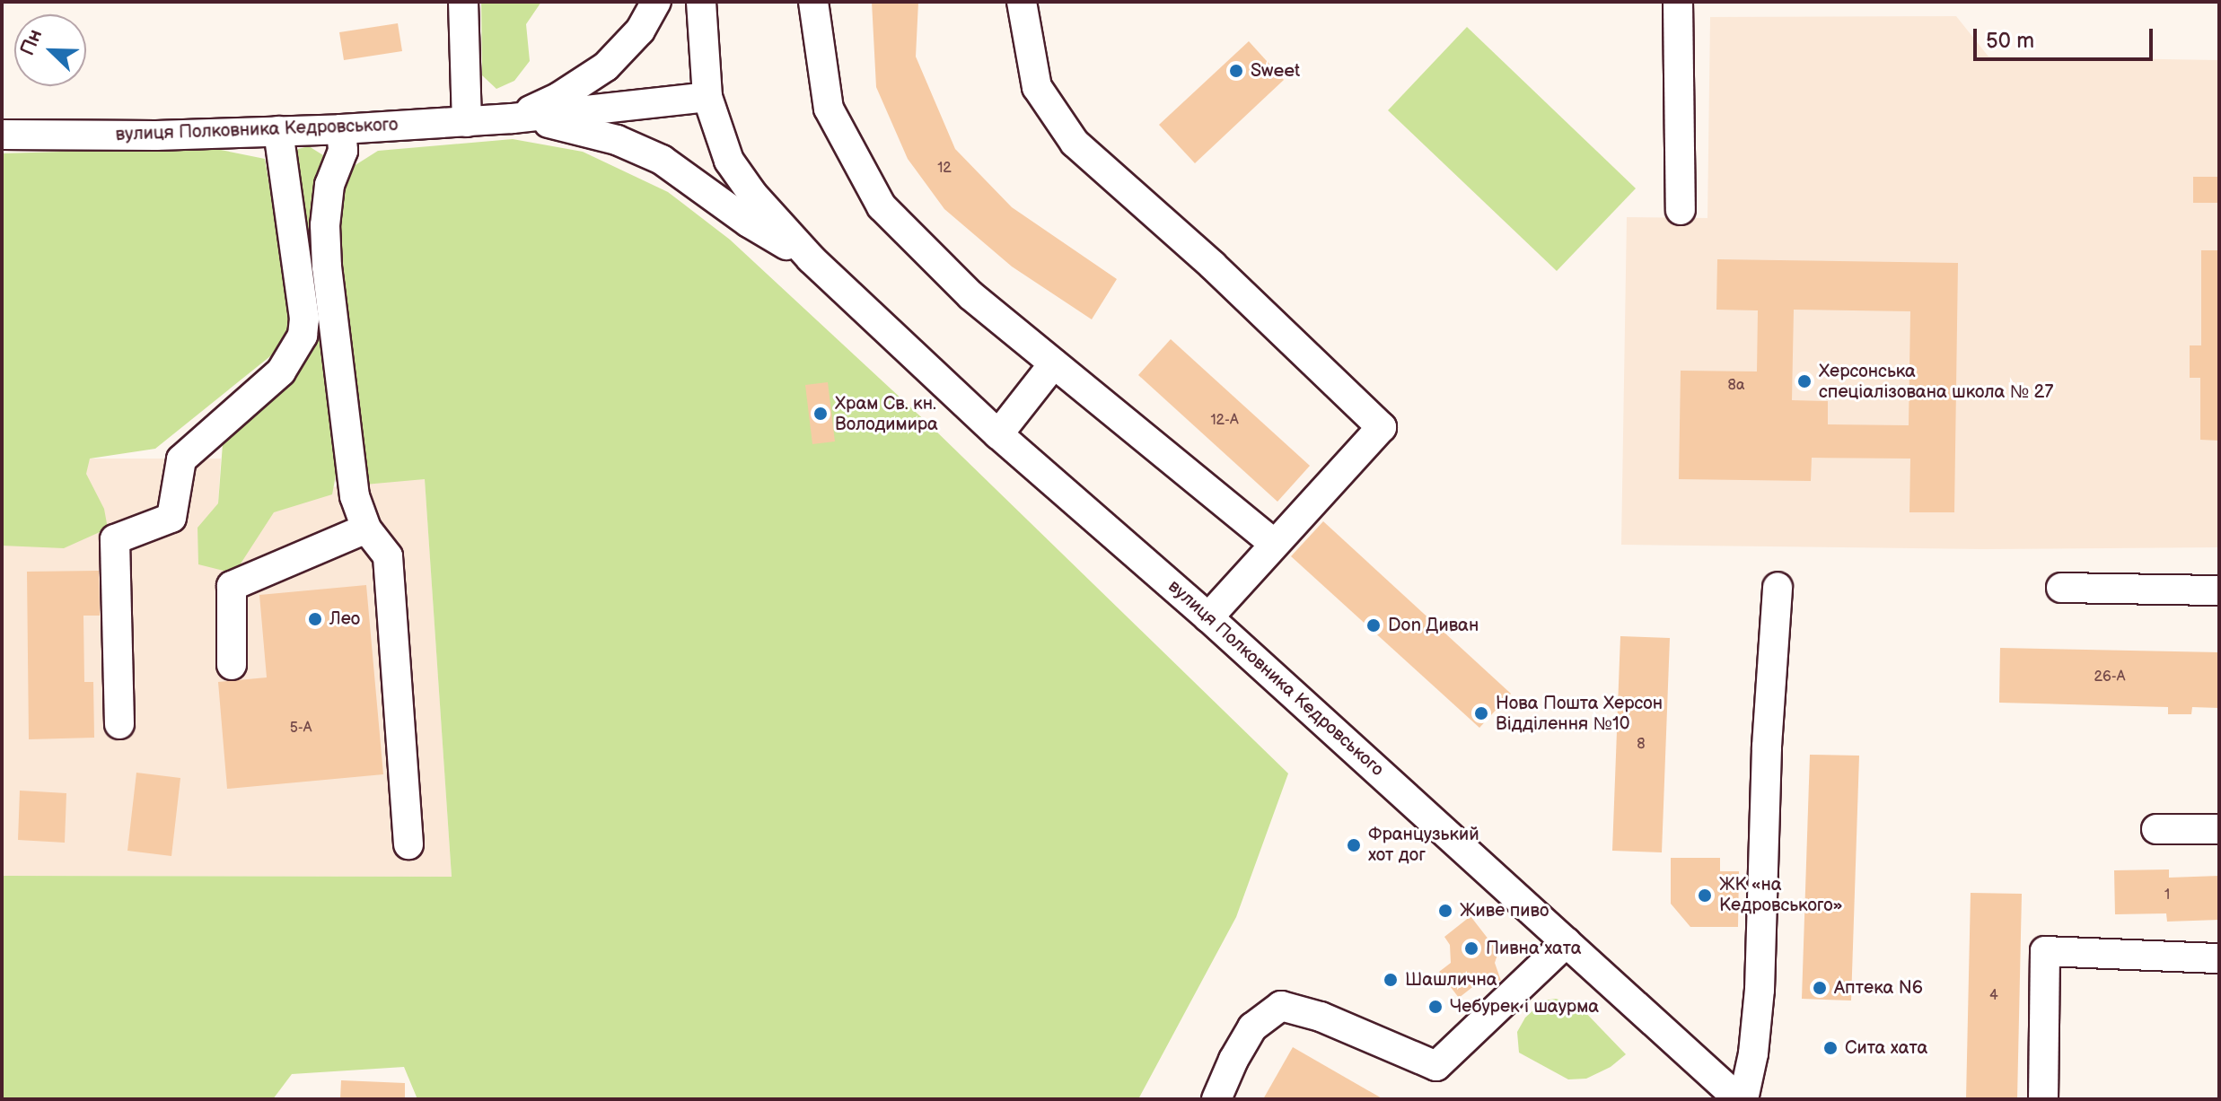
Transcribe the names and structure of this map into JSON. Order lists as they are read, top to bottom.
{
  "streets": {
    "street": ["вулиця Полковника Кедровського"]
  },
  "places": [
    "Sweet",
    "Херсонська спеціалізована школа № 27",
    "Храм Св. кн. Володимира",
    "Лео",
    "Don Диван",
    "Нова Пошта Херсон Відділення №10",
    "Французький хот дог",
    "ЖК «на Кедровського»",
    "Живе пиво",
    "Пивна хата",
    "Шашлична",
    "Аптека N6",
    "Чебурек і шаурма",
    "Сита хата"
  ],
  "house_numbers": [
    "12",
    "8а",
    "12-А",
    "26-А",
    "5-А",
    "8",
    "1",
    "4"
  ],
  "scale_bar": "50 m",
  "north": "top left"
}
